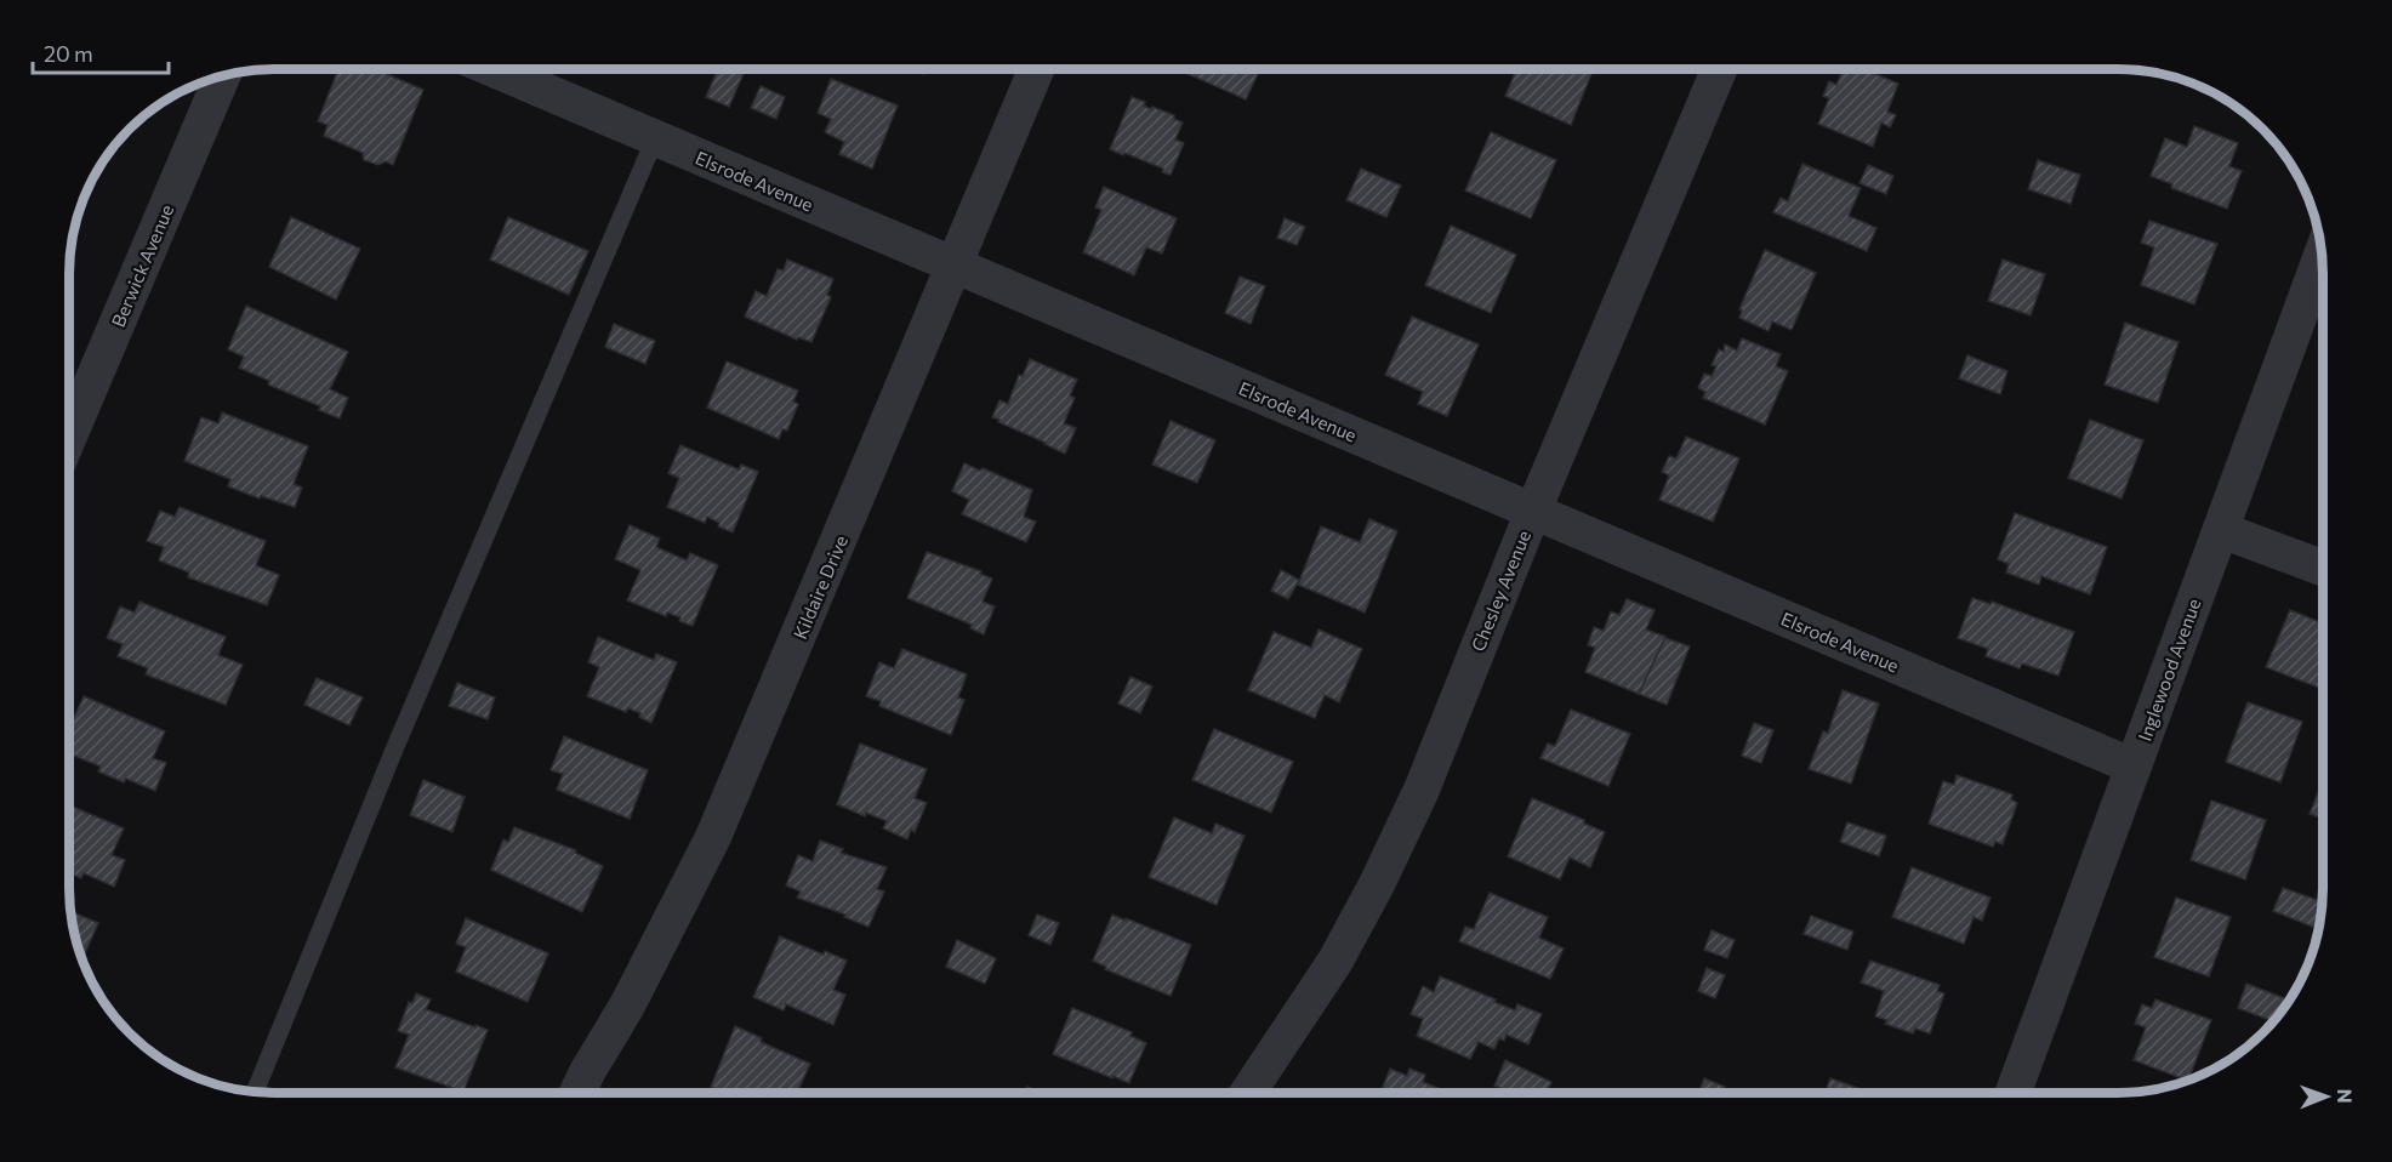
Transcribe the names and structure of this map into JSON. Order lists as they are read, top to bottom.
{
  "streets": {
    "street": [
      "Elsrode Avenue",
      "Berwick Avenue",
      "Kildaire Drive",
      "Chesley Avenue",
      "Inglewood Avenue"
    ]
  },
  "crossings": [
    ["Elsrode Avenue", "Kildaire Drive"],
    ["Elsrode Avenue", "Chesley Avenue"],
    ["Elsrode Avenue", "Inglewood Avenue"]
  ],
  "scale_bar": "20 m",
  "north": "right"
}
